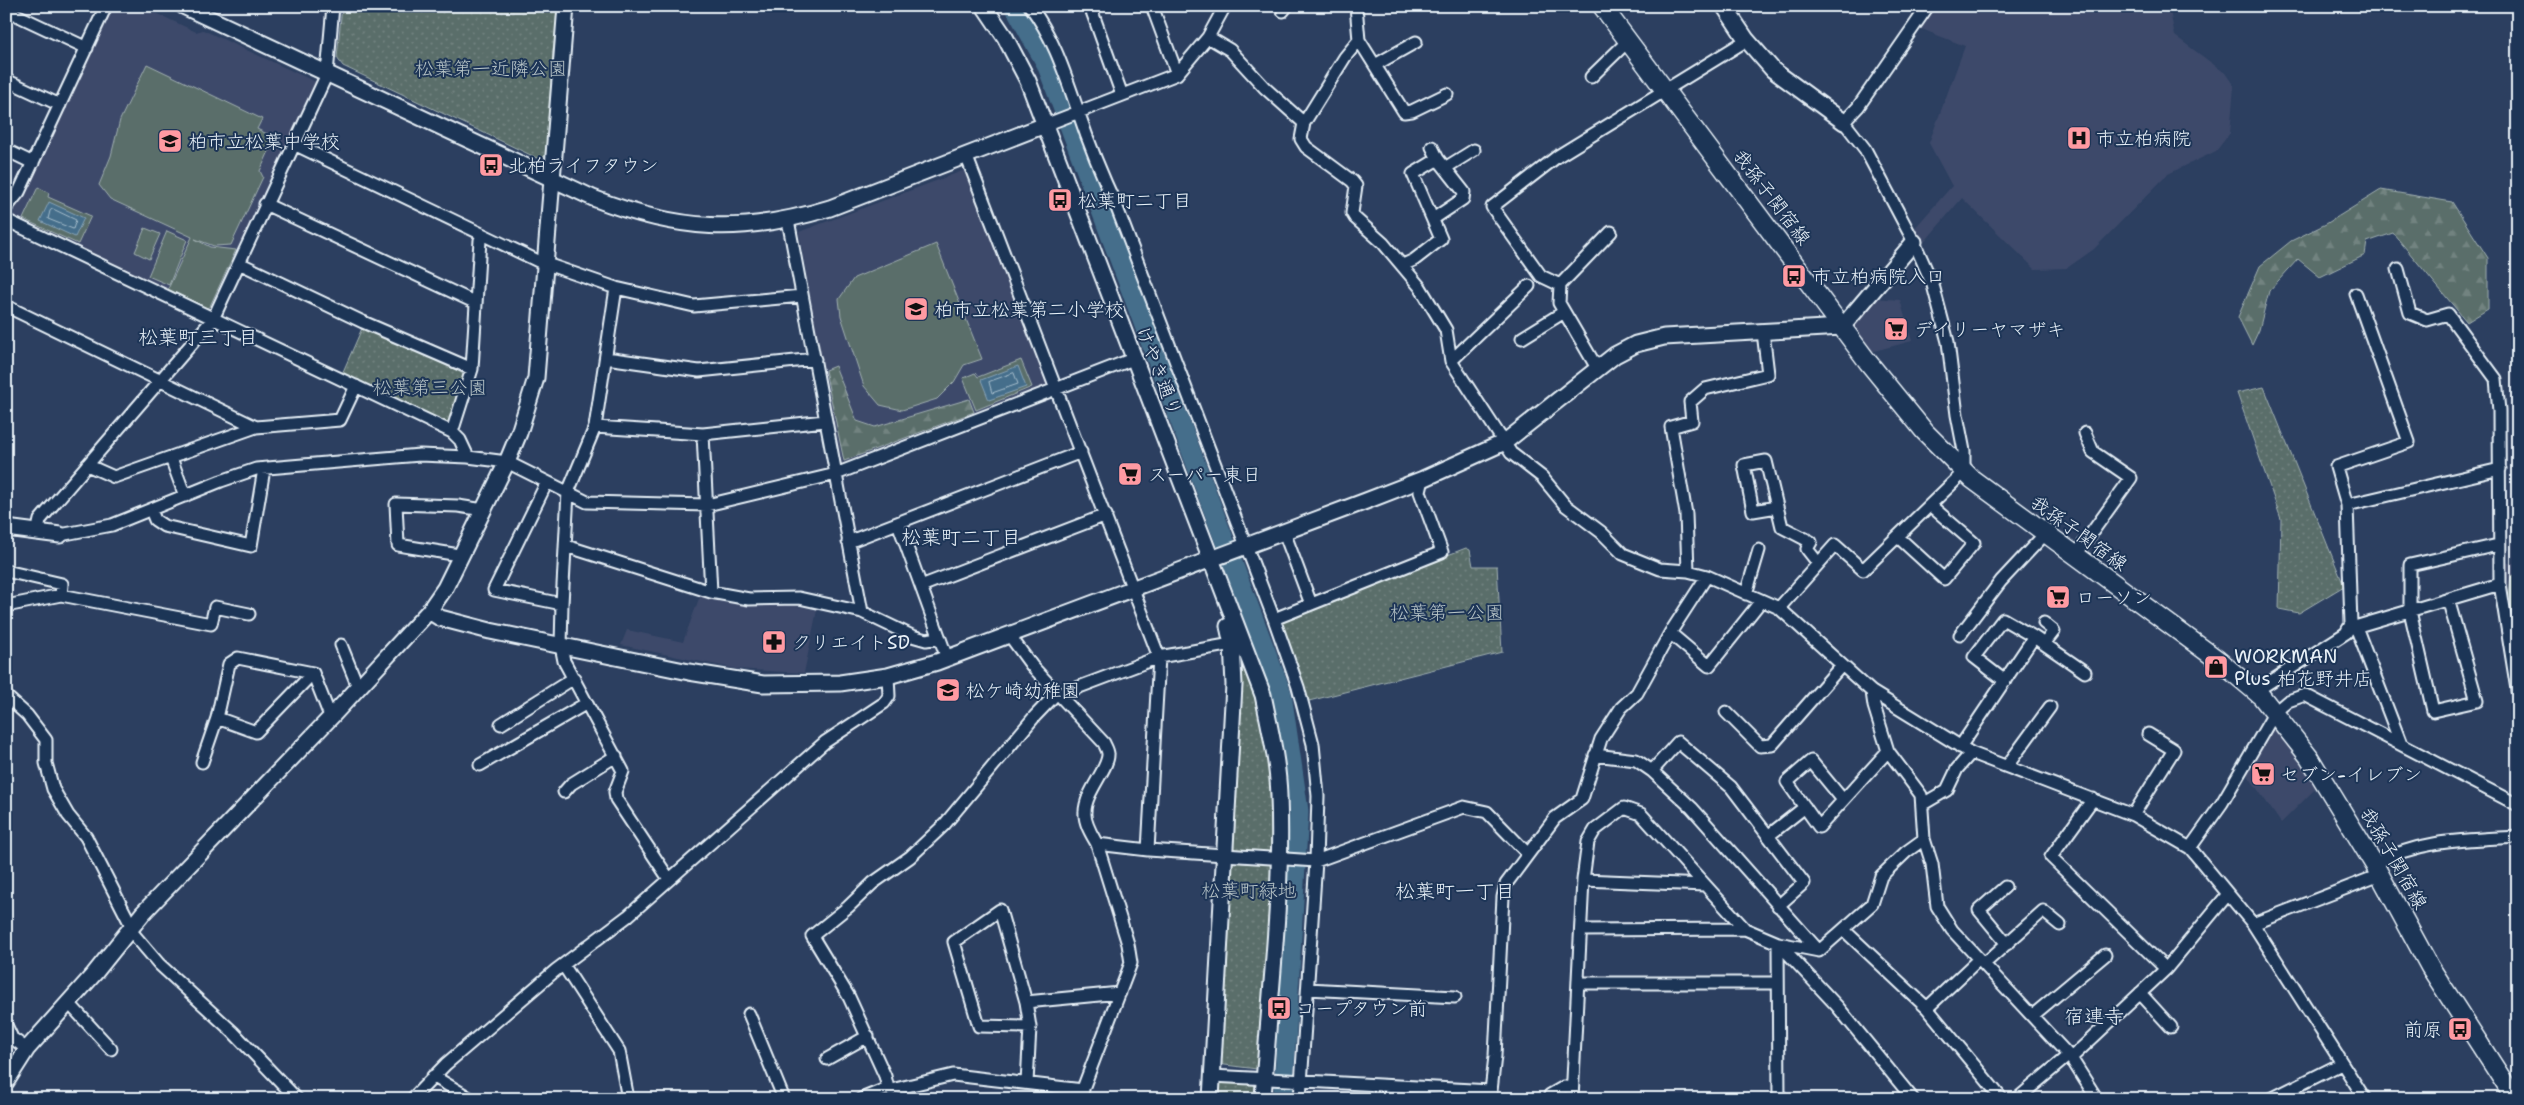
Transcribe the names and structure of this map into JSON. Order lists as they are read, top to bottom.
{
  "streets": {
    "main road": ["我孫子関宿線"],
    "street": ["けやき通り"]
  },
  "districts": [
    "松葉町三丁目",
    "松葉町二丁目",
    "松葉町一丁目",
    "宿連寺"
  ],
  "parks": [
    "松葉第一近隣公園",
    "松葉第三公園",
    "松葉第一公園",
    "松葉町緑地"
  ],
  "places": {
    "hospital": ["市立柏病院"],
    "school or university": ["柏市立松葉中学校", "柏市立松葉第二小学校", "松ケ崎幼稚園"],
    "bus stop": [
      "北柏ライフタウン",
      "松葉町二丁目",
      "市立柏病院入口",
      "コープタウン前",
      "前原"
    ],
    "supermarket": [
      "デイリーヤマザキ",
      "スーパー東日",
      "ローソン",
      "セブン-イレブン"
    ],
    "pharmacy": ["クリエイトSD"],
    "shop": ["WORKMAN Plus 柏花野井店"]
  }
}
